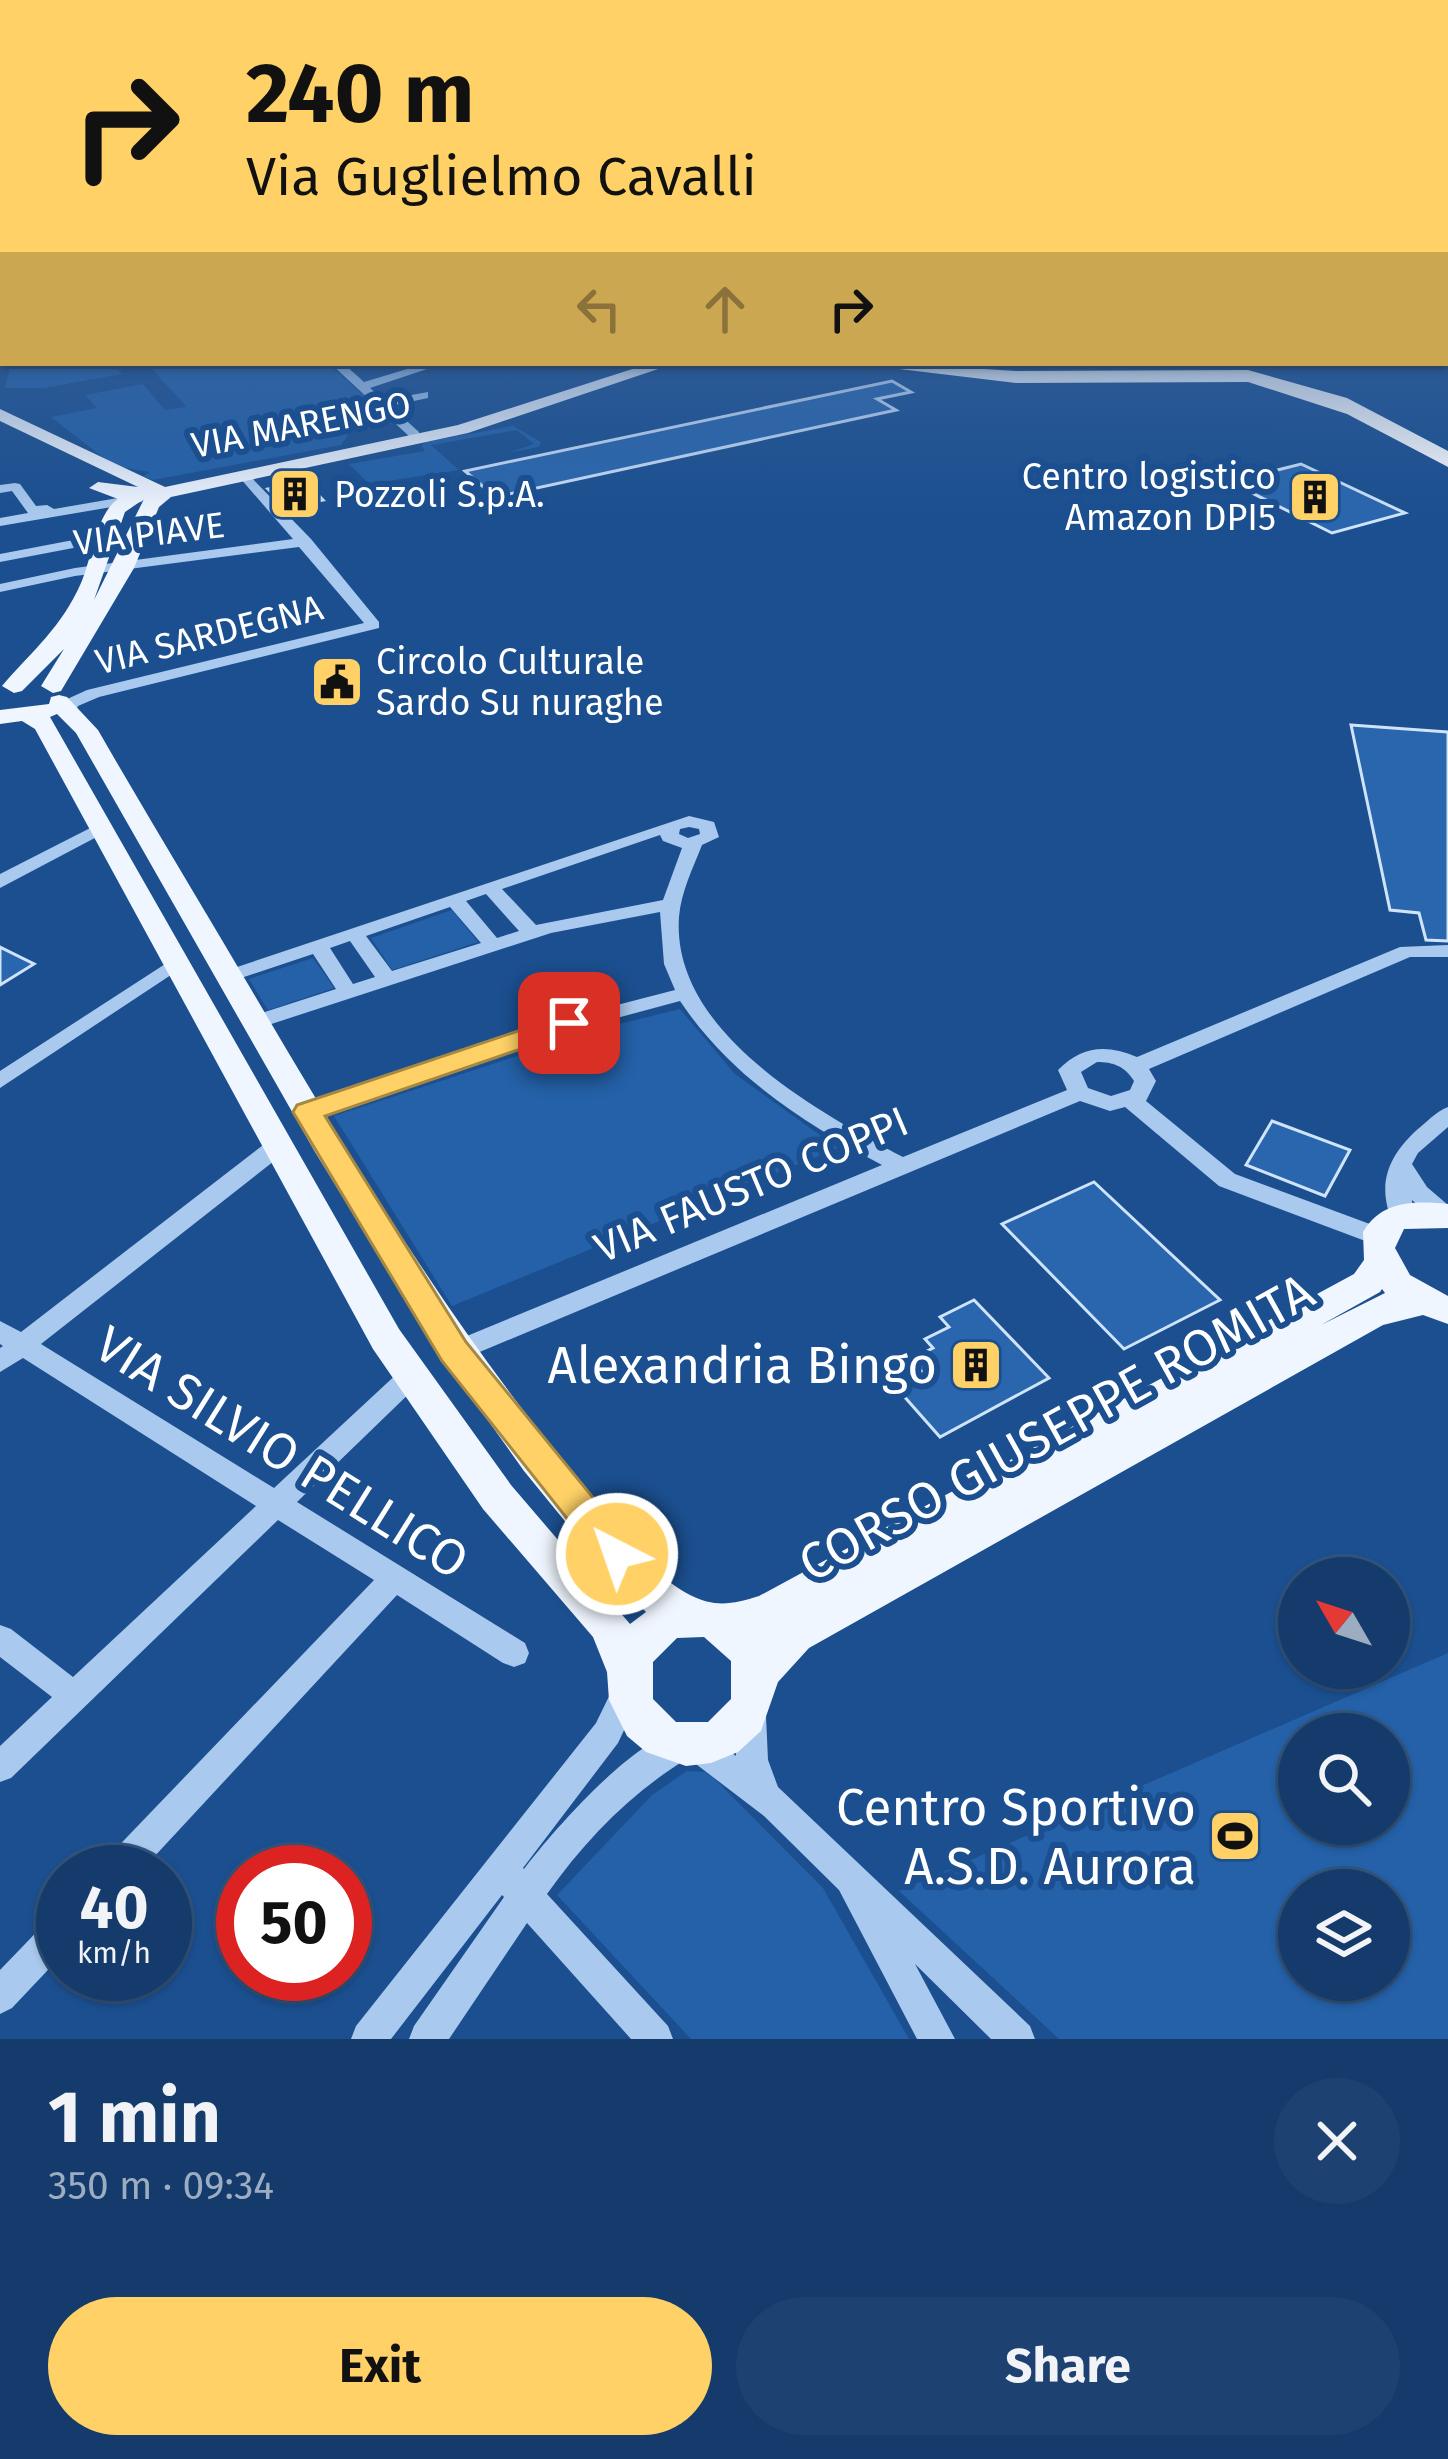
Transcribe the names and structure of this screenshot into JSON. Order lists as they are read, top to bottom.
{
  "streets": {
    "main road": ["VIA MARENGO", "CORSO GIUSEPPE ROMITA"],
    "street": [
      "VIA PIAVE",
      "VIA SARDEGNA",
      "VIA FAUSTO COPPI",
      "VIA SILVIO PELLICO"
    ]
  },
  "crossings": [
    ["VIA PIAVE", "VIA SARDEGNA"]
  ],
  "places": {
    "building": ["Pozzoli S.p.A.", "Centro logistico Amazon DPI5", "Alexandria Bingo"],
    "public building": ["Circolo Culturale Sardo Su nuraghe"],
    "sports": ["Centro Sportivo A.S.D. Aurora"]
  },
  "north": "top left",
  "page": {
    "turn": ["240 m", "Via Guglielmo Cavalli"],
    "speed": "40 km/h",
    "limit": "50",
    "heading": ["1 min", "350 m · 09:34"],
    "buttons": ["Exit", "Share"]
  }
}
